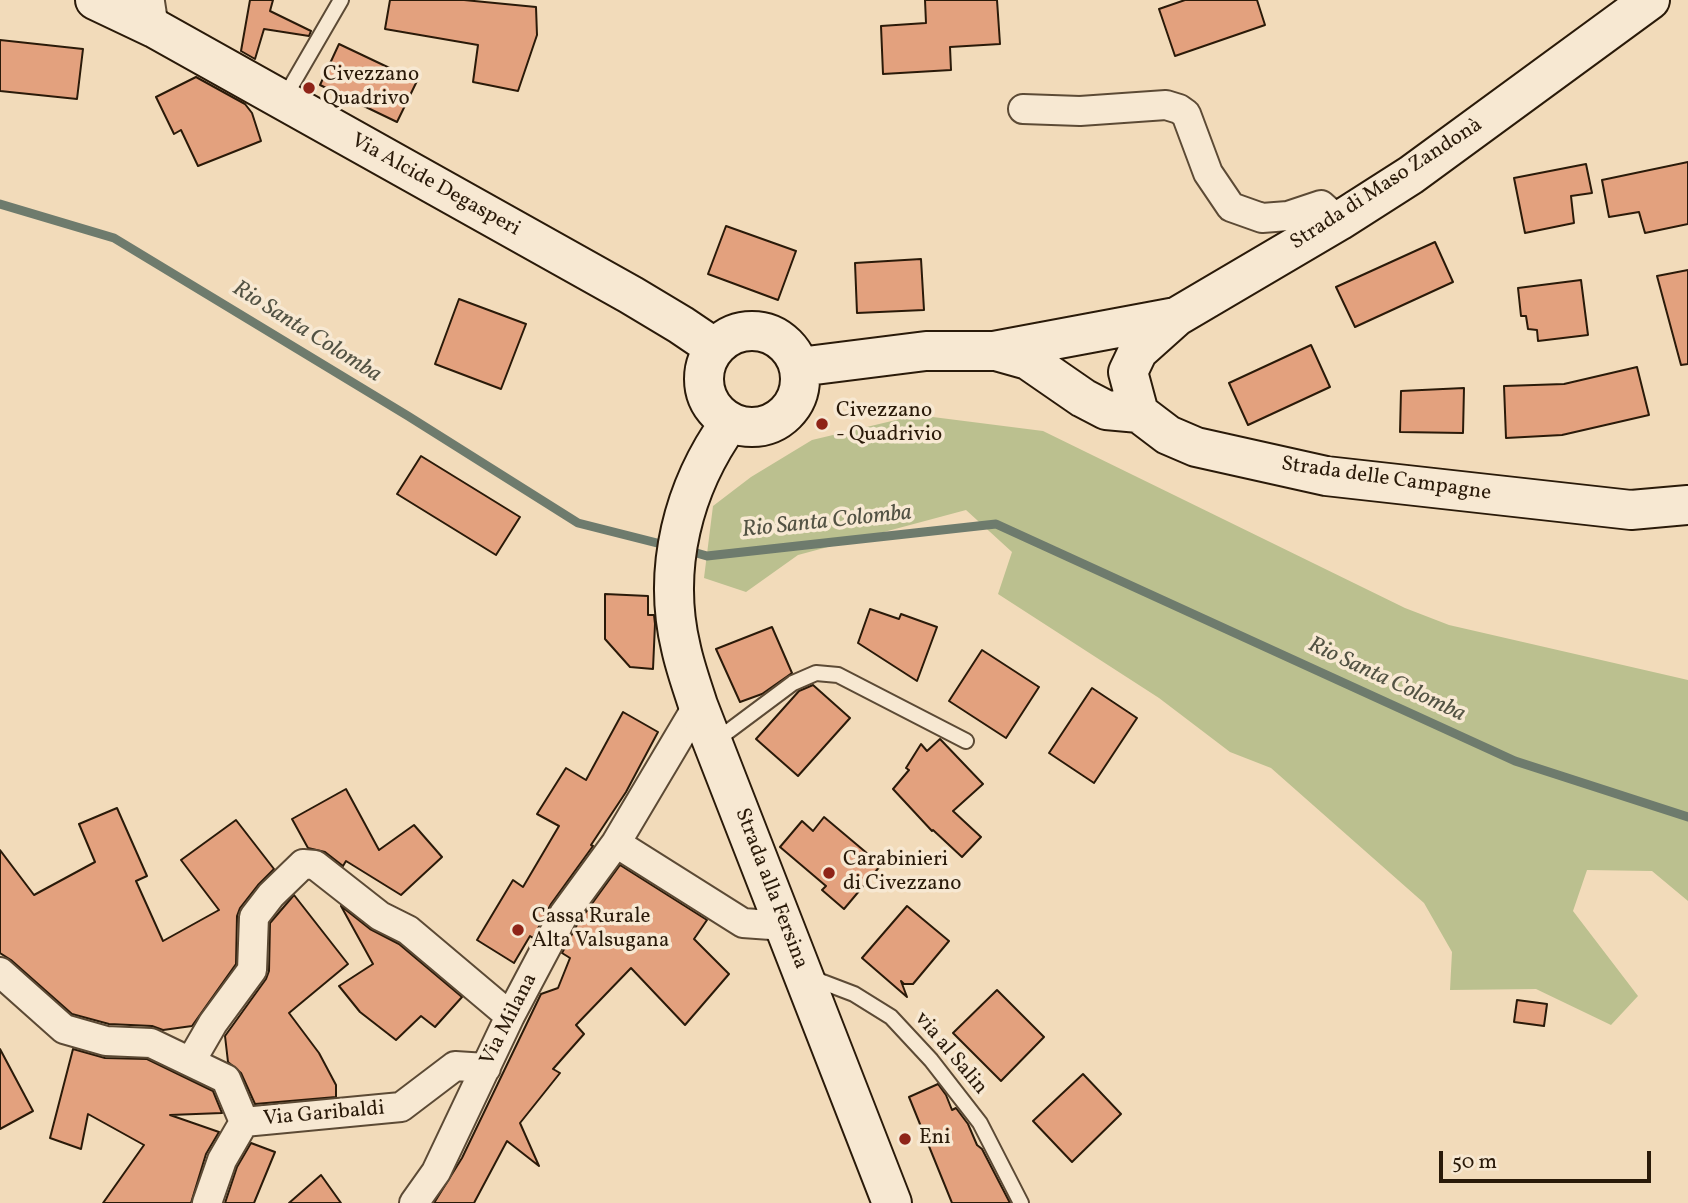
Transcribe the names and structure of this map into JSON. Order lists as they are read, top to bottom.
{
  "streets": {
    "street": [
      "Strada di Maso Zandonà",
      "Via Alcide Degasperi",
      "Strada delle Campagne",
      "Strada alla Fersina",
      "Via Milana",
      "Via Garibaldi"
    ],
    "lane": ["via al Salin"]
  },
  "crossings": [
    ["Via Alcide Degasperi", "Strada alla Fersina"],
    ["Strada alla Fersina", "Via Milana"],
    ["Strada alla Fersina", "via al Salin"],
    ["Via Milana", "Via Garibaldi"]
  ],
  "water": ["Rio Santa Colomba"],
  "places": [
    "Civezzano Quadrivo",
    "Civezzano - Quadrivio",
    "Carabinieri di Civezzano",
    "Cassa Rurale Alta Valsugana",
    "Eni"
  ],
  "scale_bar": "50 m"
}
